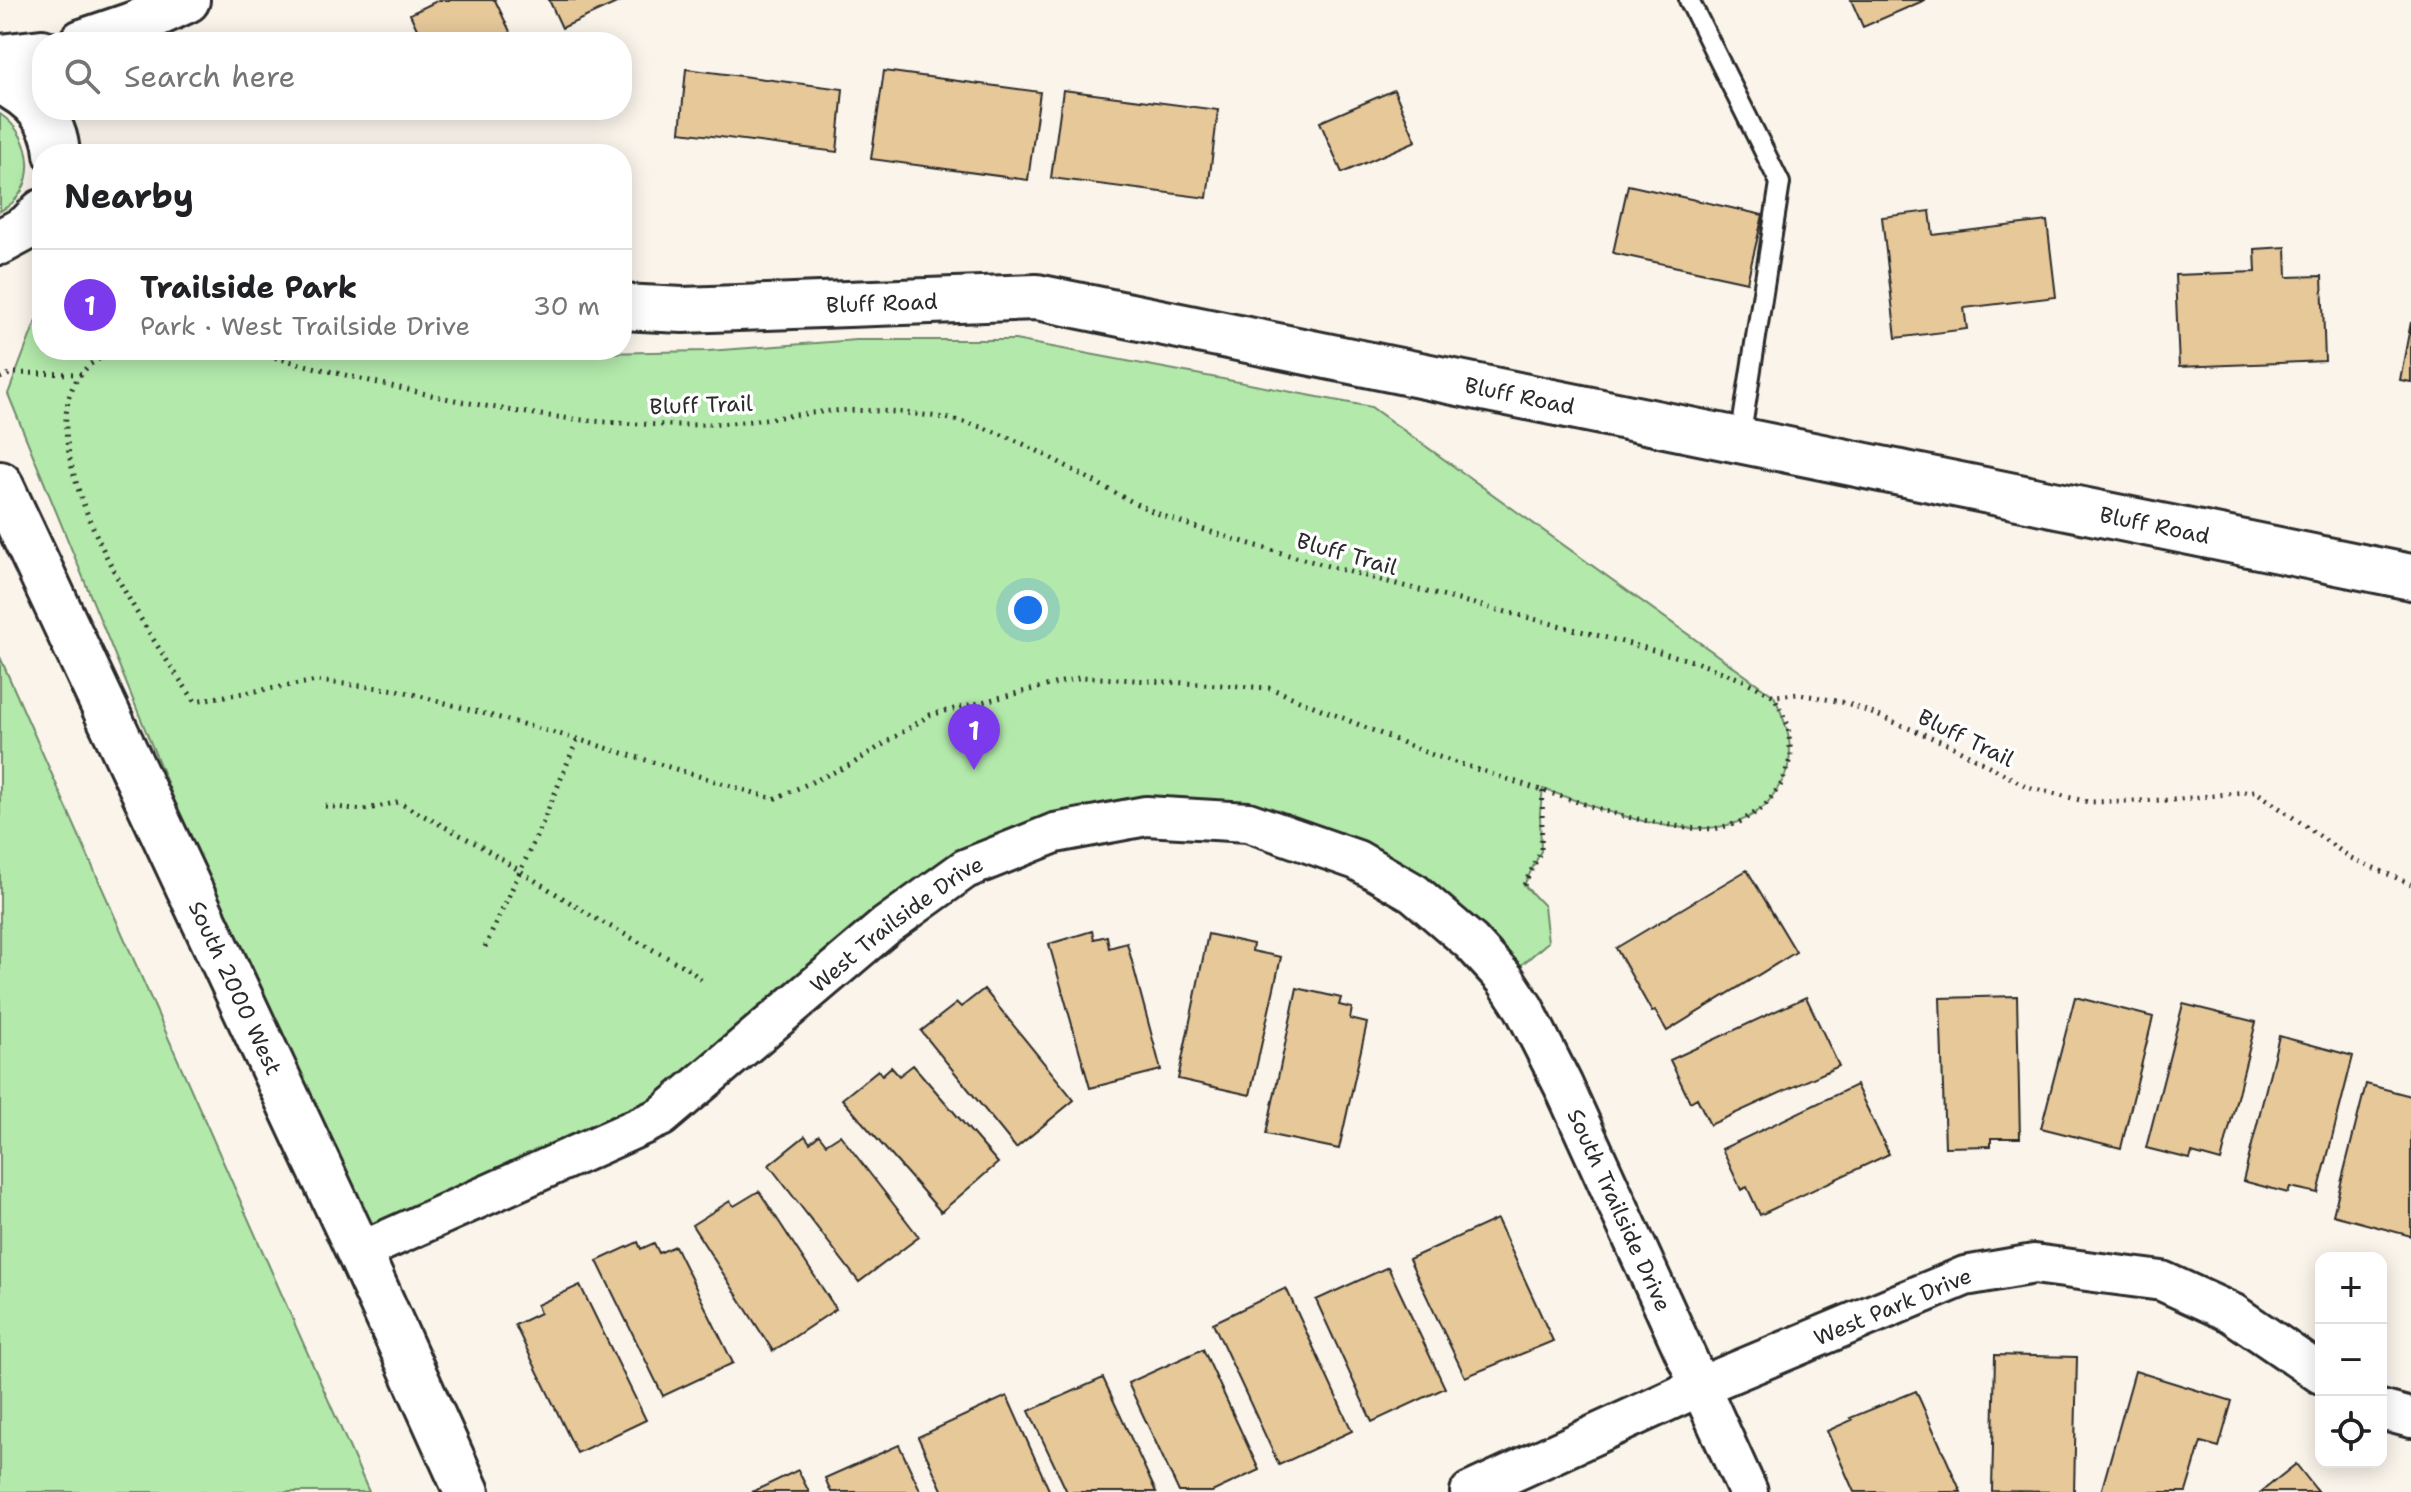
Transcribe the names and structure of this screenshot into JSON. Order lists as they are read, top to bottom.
{
  "streets": {
    "main road": ["Bluff Road", "South 2000 West"],
    "street": ["West Trailside Drive", "South Trailside Drive", "West Park Drive"],
    "path": ["Bluff Trail"]
  },
  "crossings": [
    ["West Trailside Drive", "South 2000 West"],
    ["West Trailside Drive", "South Trailside Drive"],
    ["South Trailside Drive", "West Park Drive"]
  ],
  "page": {
    "search": "Search here",
    "heading": "Nearby",
    "list": [
      {
        "mark": "1",
        "name": "Trailside Park",
        "note": "Park · West Trailside Drive",
        "value": "30 m"
      }
    ],
    "pins": "1",
    "map_buttons": ["+", "−"]
  }
}
